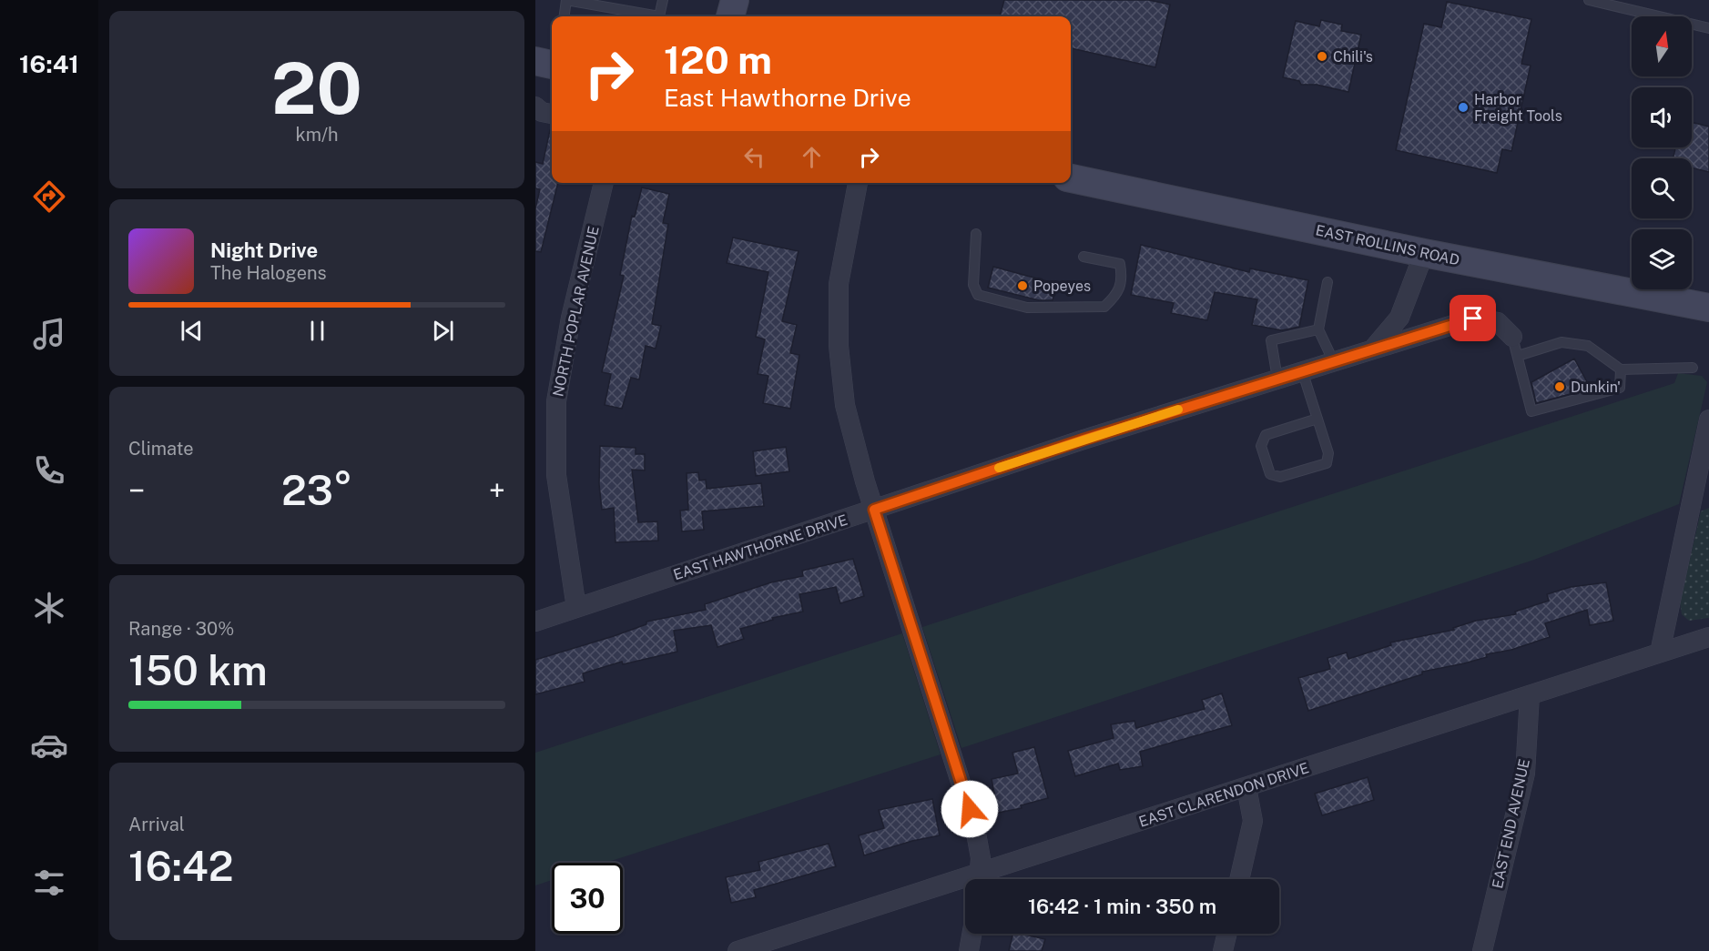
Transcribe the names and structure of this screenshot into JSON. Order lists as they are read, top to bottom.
{
  "streets": {
    "main road": ["EAST ROLLINS ROAD"],
    "street": [
      "NORTH POPLAR AVENUE",
      "EAST HAWTHORNE DRIVE",
      "EAST CLARENDON DRIVE",
      "EAST END AVENUE"
    ]
  },
  "crossings": [
    ["NORTH POPLAR AVENUE", "EAST HAWTHORNE DRIVE"],
    ["EAST CLARENDON DRIVE", "EAST END AVENUE"]
  ],
  "places": [
    "Chili's",
    "Harbor Freight Tools",
    "Popeyes",
    "Dunkin'"
  ],
  "north": "top",
  "page": {
    "tabs": "16:41",
    "tile": [
      ["20", "km/h"],
      "Climate",
      ["Range · 30%", "150 km"],
      ["Arrival", "16:42"]
    ],
    "turn": ["120 m", "East Hawthorne Drive"],
    "song": ["Night Drive", "The Halogens"],
    "heat": ["−", "23°", "+"],
    "limit": "30",
    "trip": "16:42 · 1 min · 350 m"
  }
}
